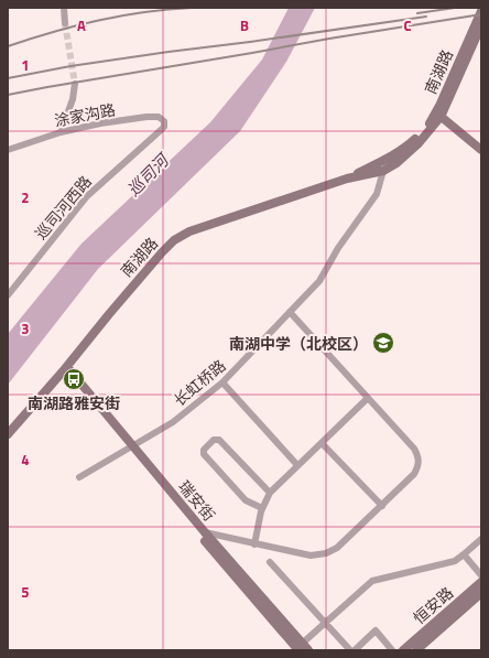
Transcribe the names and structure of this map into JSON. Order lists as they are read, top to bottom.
{
  "streets": {
    "main road": ["南湖路", "瑞安街", "恒安路"],
    "street": ["涂家沟路", "巡司河西路", "长虹桥路"]
  },
  "crossings": [
    ["南湖路", "长虹桥路"],
    ["南湖路", "瑞安街"],
    ["涂家沟路", "巡司河西路"],
    ["长虹桥路", "瑞安街"]
  ],
  "water": ["巡司河"],
  "places": {
    "school or university": ["南湖中学（北校区）"],
    "bus stop": ["南湖路雅安街"]
  },
  "grid": {
    "columns": ["A", "B", "C"],
    "rows": [
      "1",
      "2",
      "3",
      "4",
      "5"
    ]
  }
}
